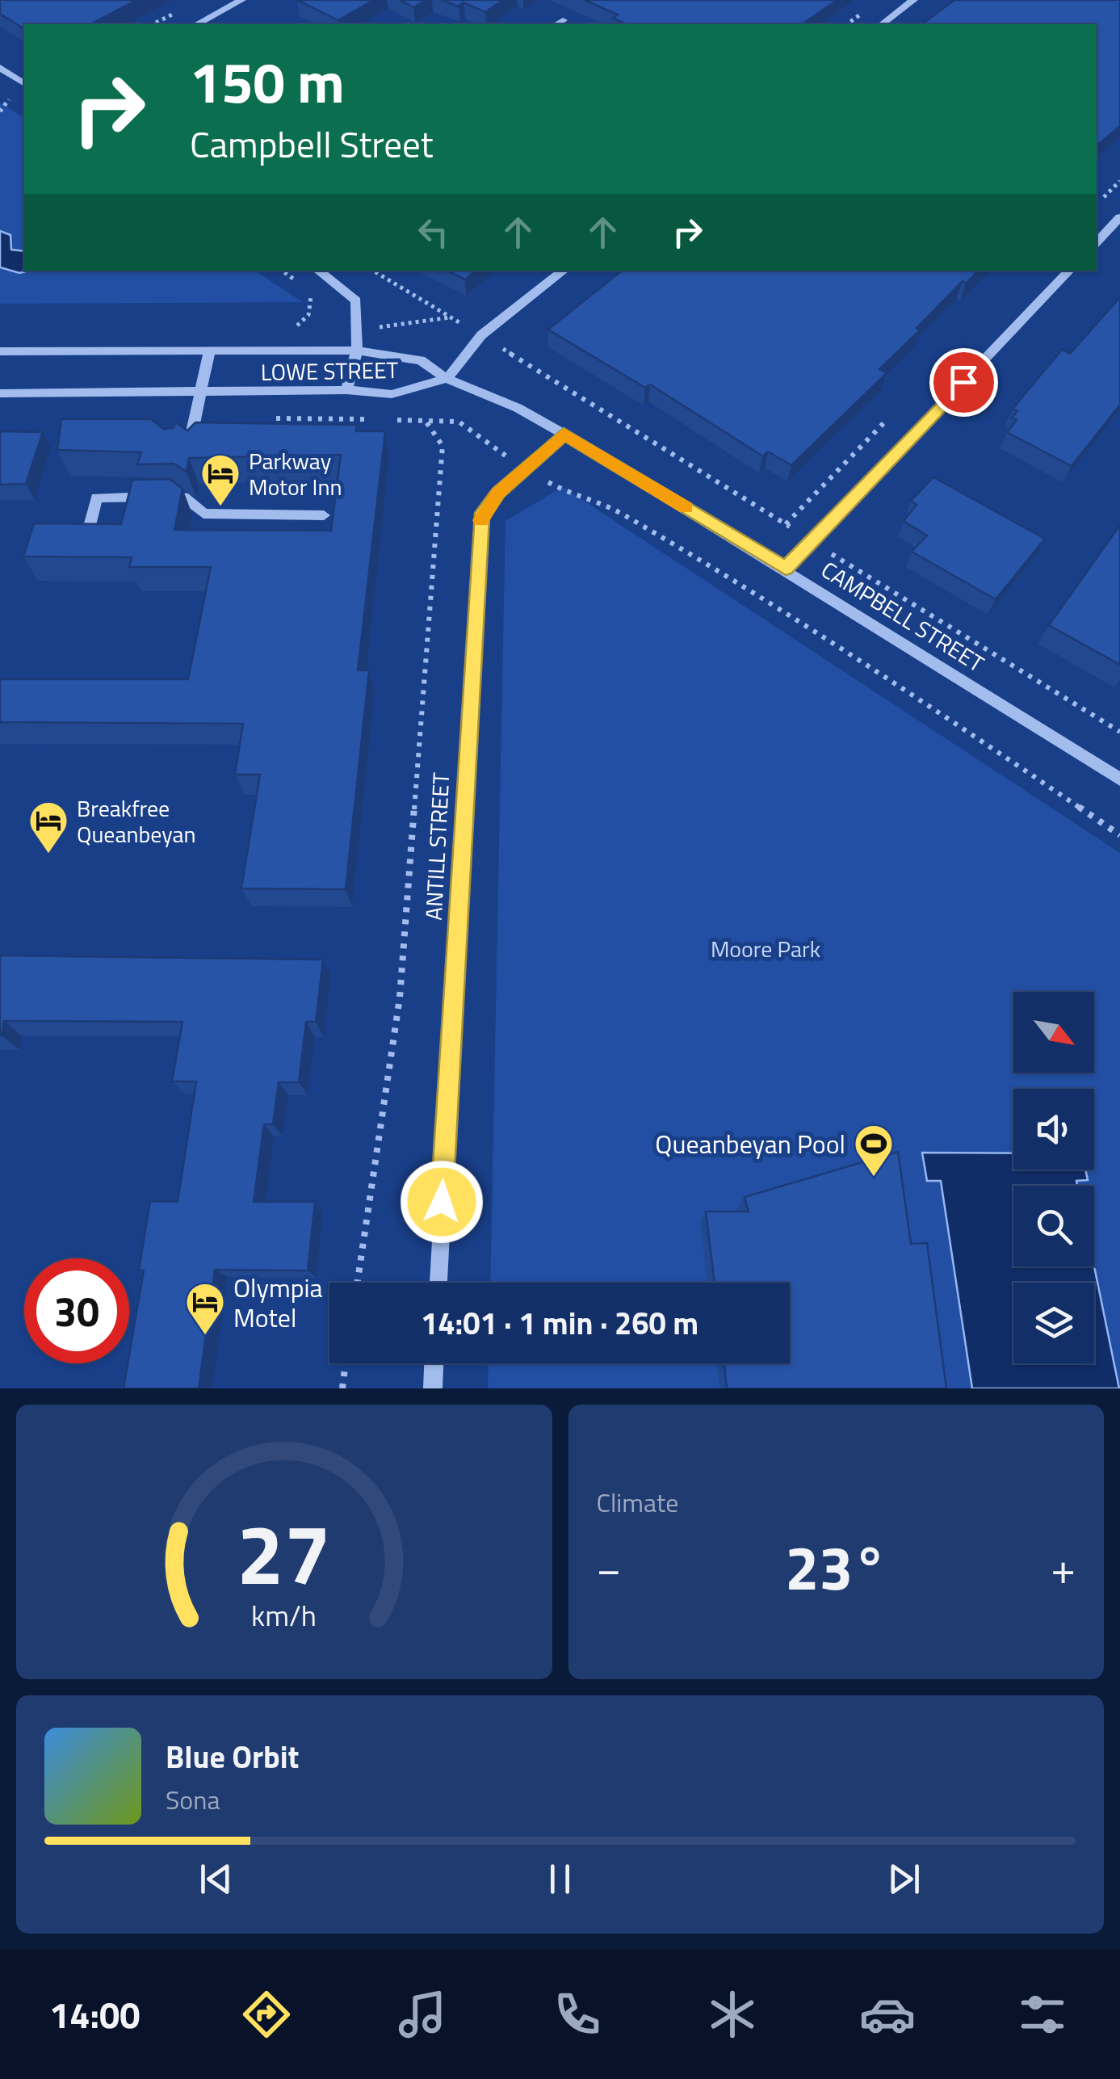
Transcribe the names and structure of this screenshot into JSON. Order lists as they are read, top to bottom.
{
  "streets": {
    "street": ["LOWE STREET", "CAMPBELL STREET", "ANTILL STREET"]
  },
  "crossings": [
    ["LOWE STREET", "CAMPBELL STREET"],
    ["CAMPBELL STREET", "ANTILL STREET"]
  ],
  "parks": ["Moore Park"],
  "places": {
    "hotel": ["Parkway Motor Inn", "Breakfree Queanbeyan", "Olympia Motel"],
    "sports": ["Queanbeyan Pool"]
  },
  "north": "bottom right",
  "page": {
    "turn": ["150 m", "Campbell Street"],
    "limit": "30",
    "trip": "14:01 · 1 min · 260 m",
    "tile": "Climate",
    "heat": ["−", "23°", "+"],
    "song": ["Blue Orbit", "Sona"],
    "tabs": "14:00",
    "gauge": ["27", "km/h"]
  }
}
